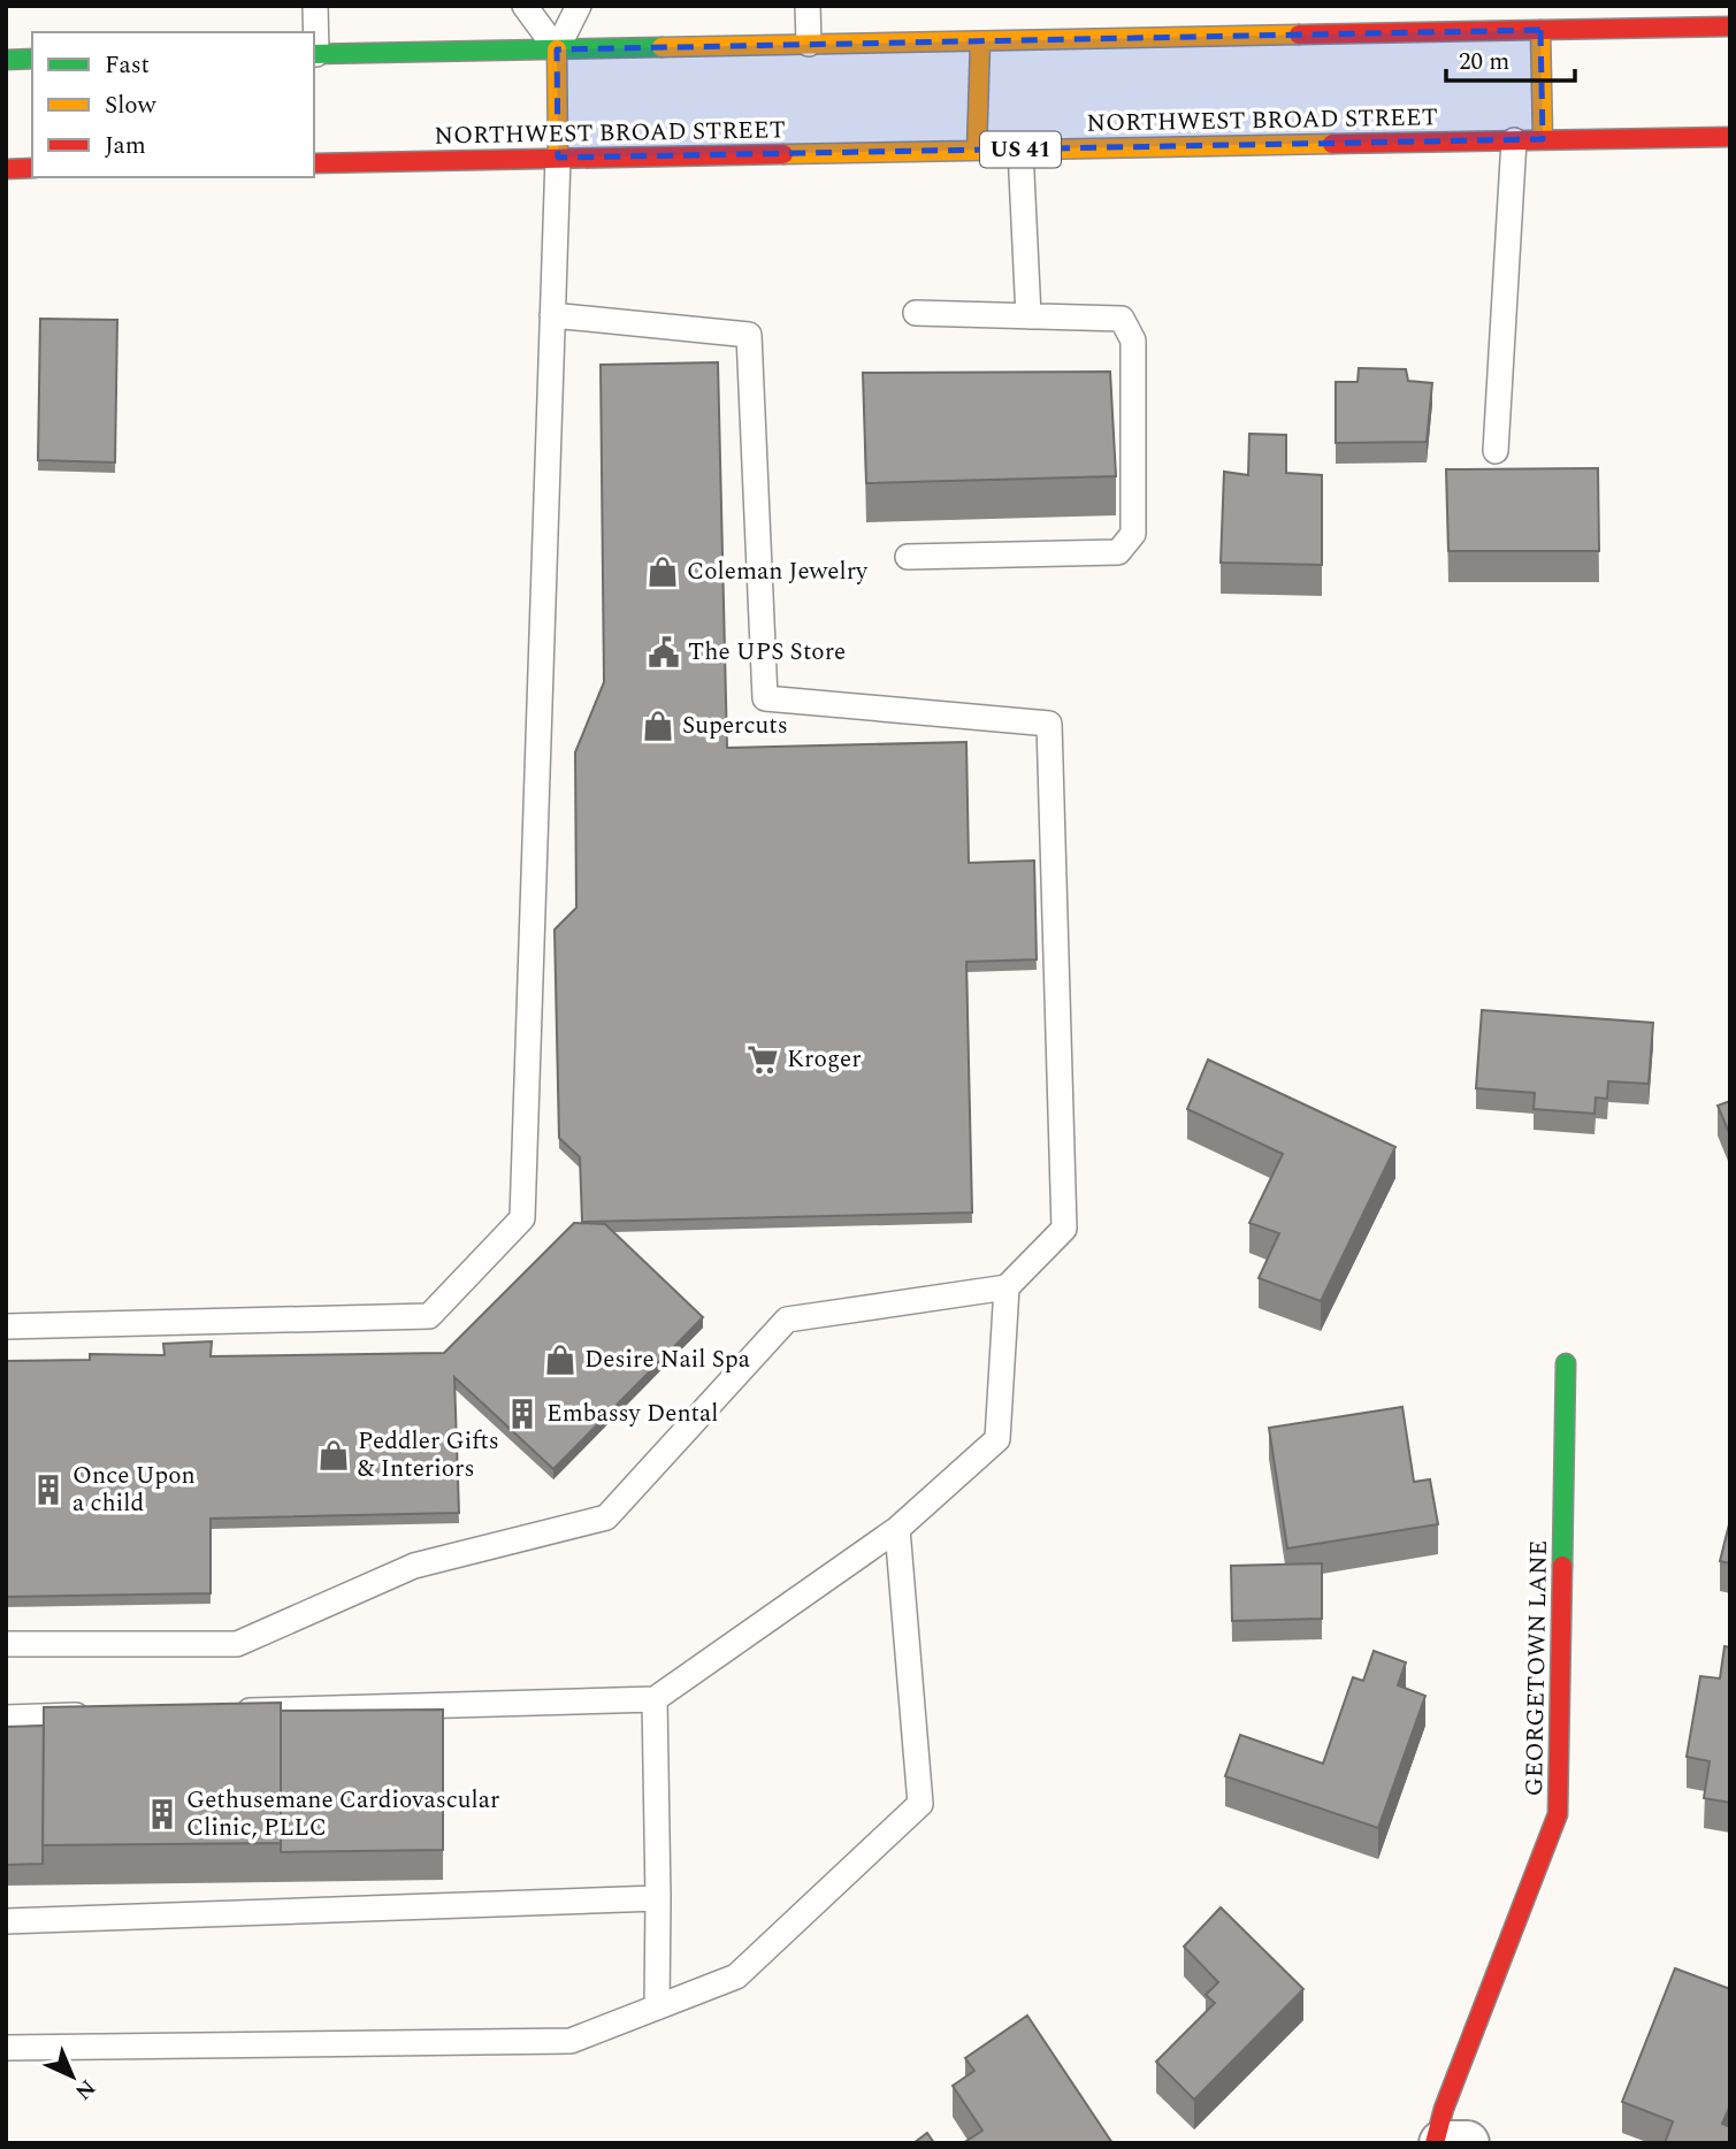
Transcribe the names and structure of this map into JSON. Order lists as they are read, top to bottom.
{
  "streets": {
    "main road": ["NORTHWEST BROAD STREET", "US 41", "GEORGETOWN LANE"]
  },
  "places": {
    "shop": [
      "Coleman Jewelry",
      "Supercuts",
      "Desire Nail Spa",
      "Peddler Gifts & Interiors"
    ],
    "public building": ["The UPS Store"],
    "supermarket": ["Kroger"],
    "building": ["Embassy Dental", "Once Upon a child", "Gethusemane Cardiovascular Clinic, PLLC"]
  },
  "legend": ["Fast", "Slow", "Jam"],
  "scale_bar": "20 m",
  "north": "bottom right"
}
